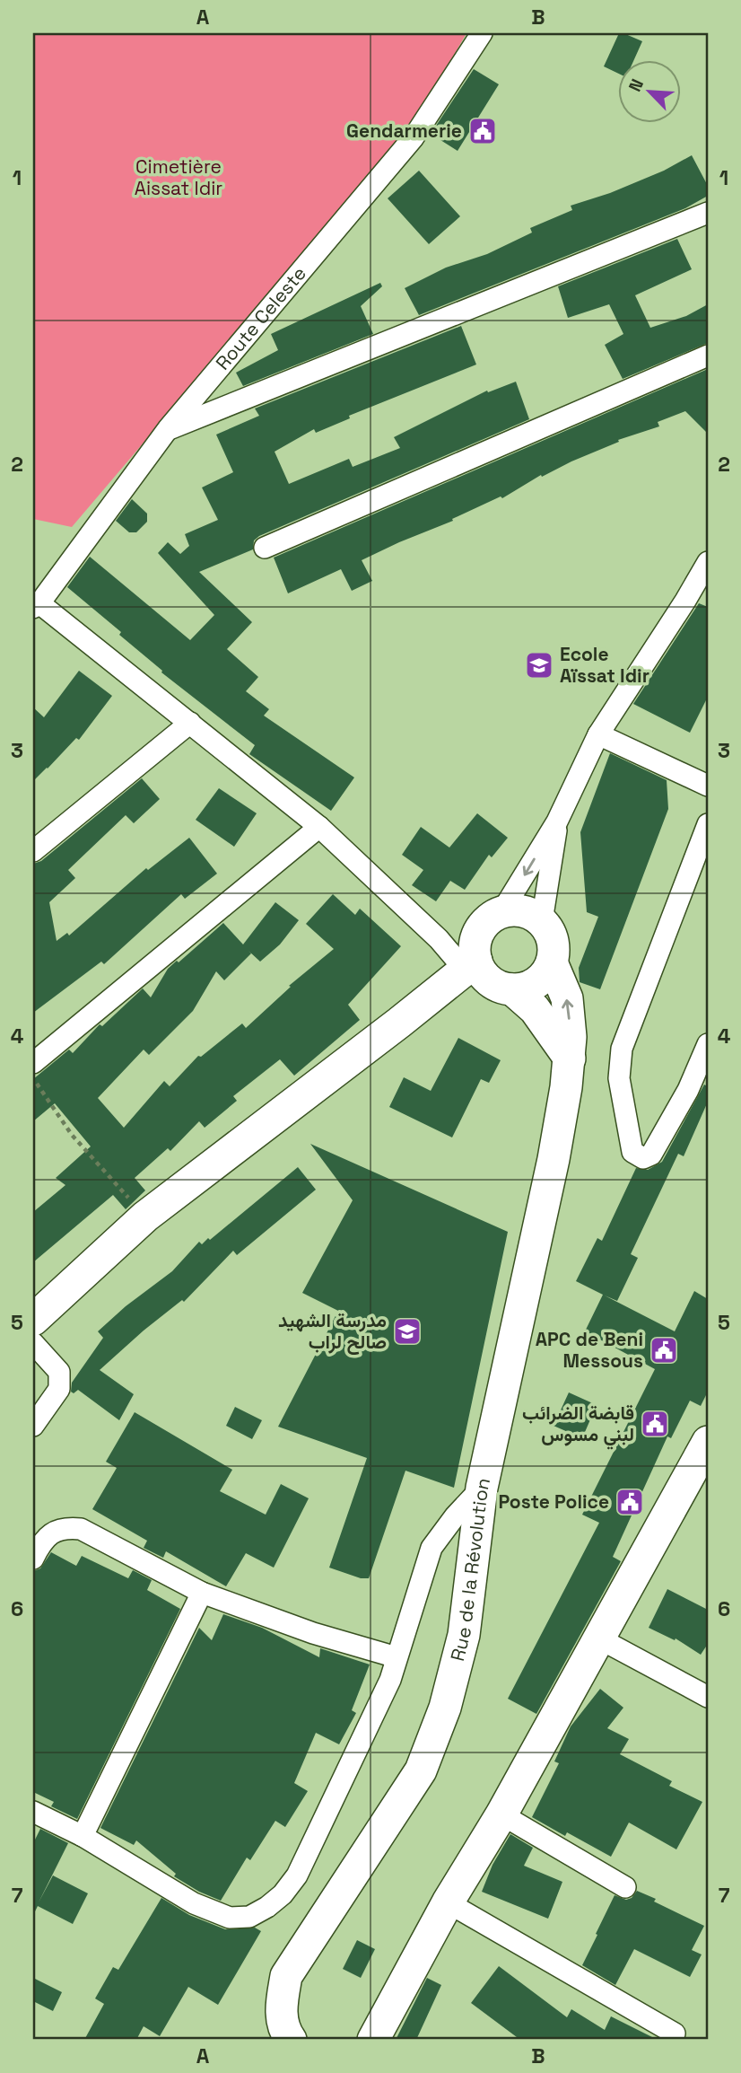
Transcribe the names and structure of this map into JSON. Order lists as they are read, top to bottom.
{
  "streets": {
    "main road": ["Rue de la Révolution"],
    "street": ["Route Celeste"]
  },
  "parks": ["Cimetière Aissat Idir"],
  "places": {
    "public building": [
      "Gendarmerie",
      "APC de Beni Messous",
      "قابضة الضرائب لبني مسوس",
      "Poste Police"
    ],
    "school or university": ["Ecole Aïssat Idir", "مدرسة الشهيد صالح لراب"]
  },
  "north": "top left",
  "grid": {
    "columns": ["A", "B"],
    "rows": [
      "1",
      "2",
      "3",
      "4",
      "5",
      "6",
      "7"
    ]
  }
}
